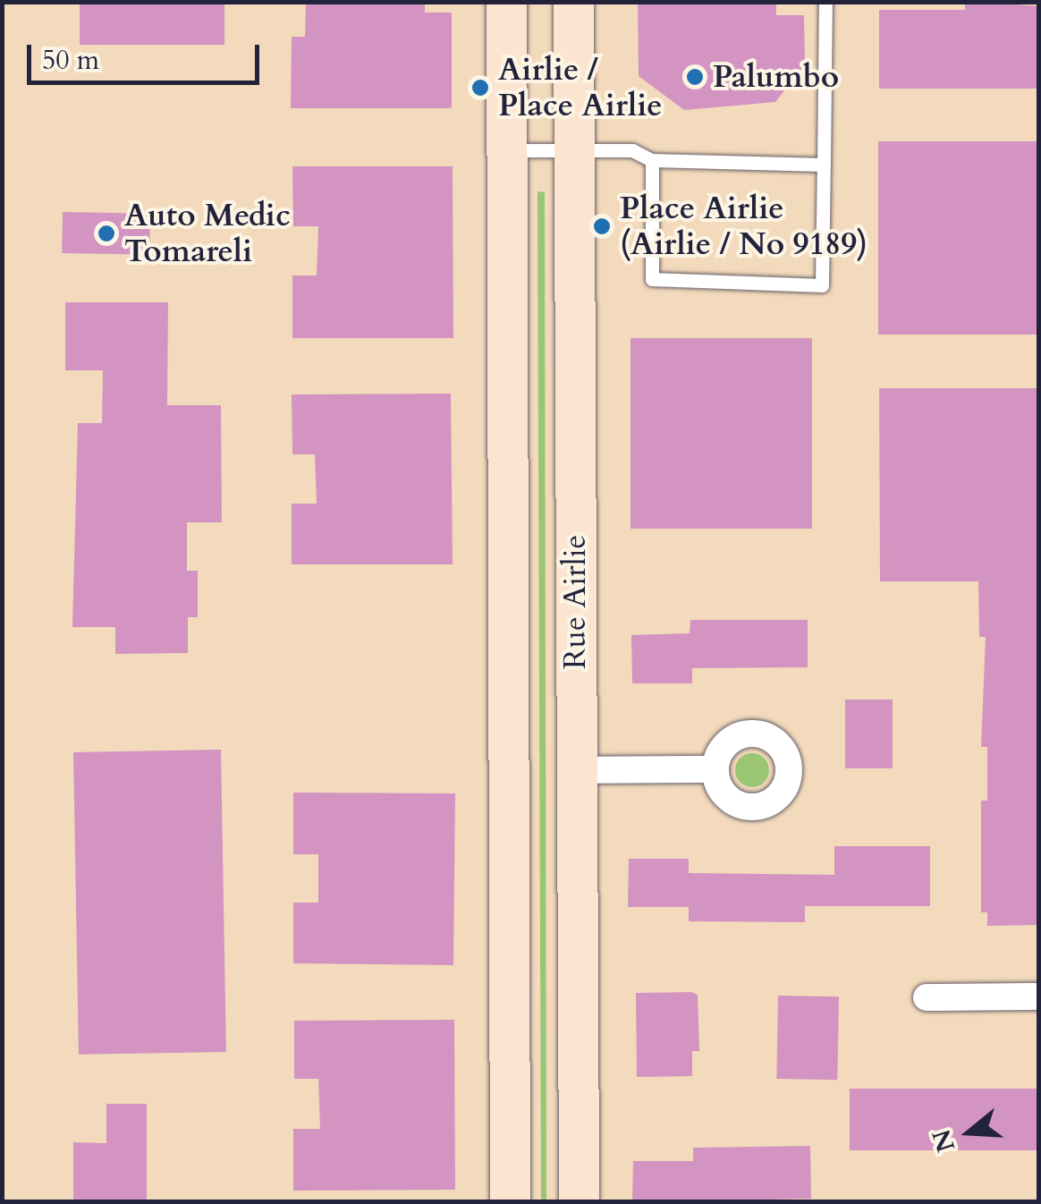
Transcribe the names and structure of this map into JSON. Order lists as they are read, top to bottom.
{
  "streets": {
    "main road": ["Rue Airlie"]
  },
  "places": [
    "Palumbo",
    "Airlie / Place Airlie",
    "Place Airlie (Airlie / No 9189)",
    "Auto Medic Tomareli"
  ],
  "scale_bar": "50 m",
  "north": "left"
}
